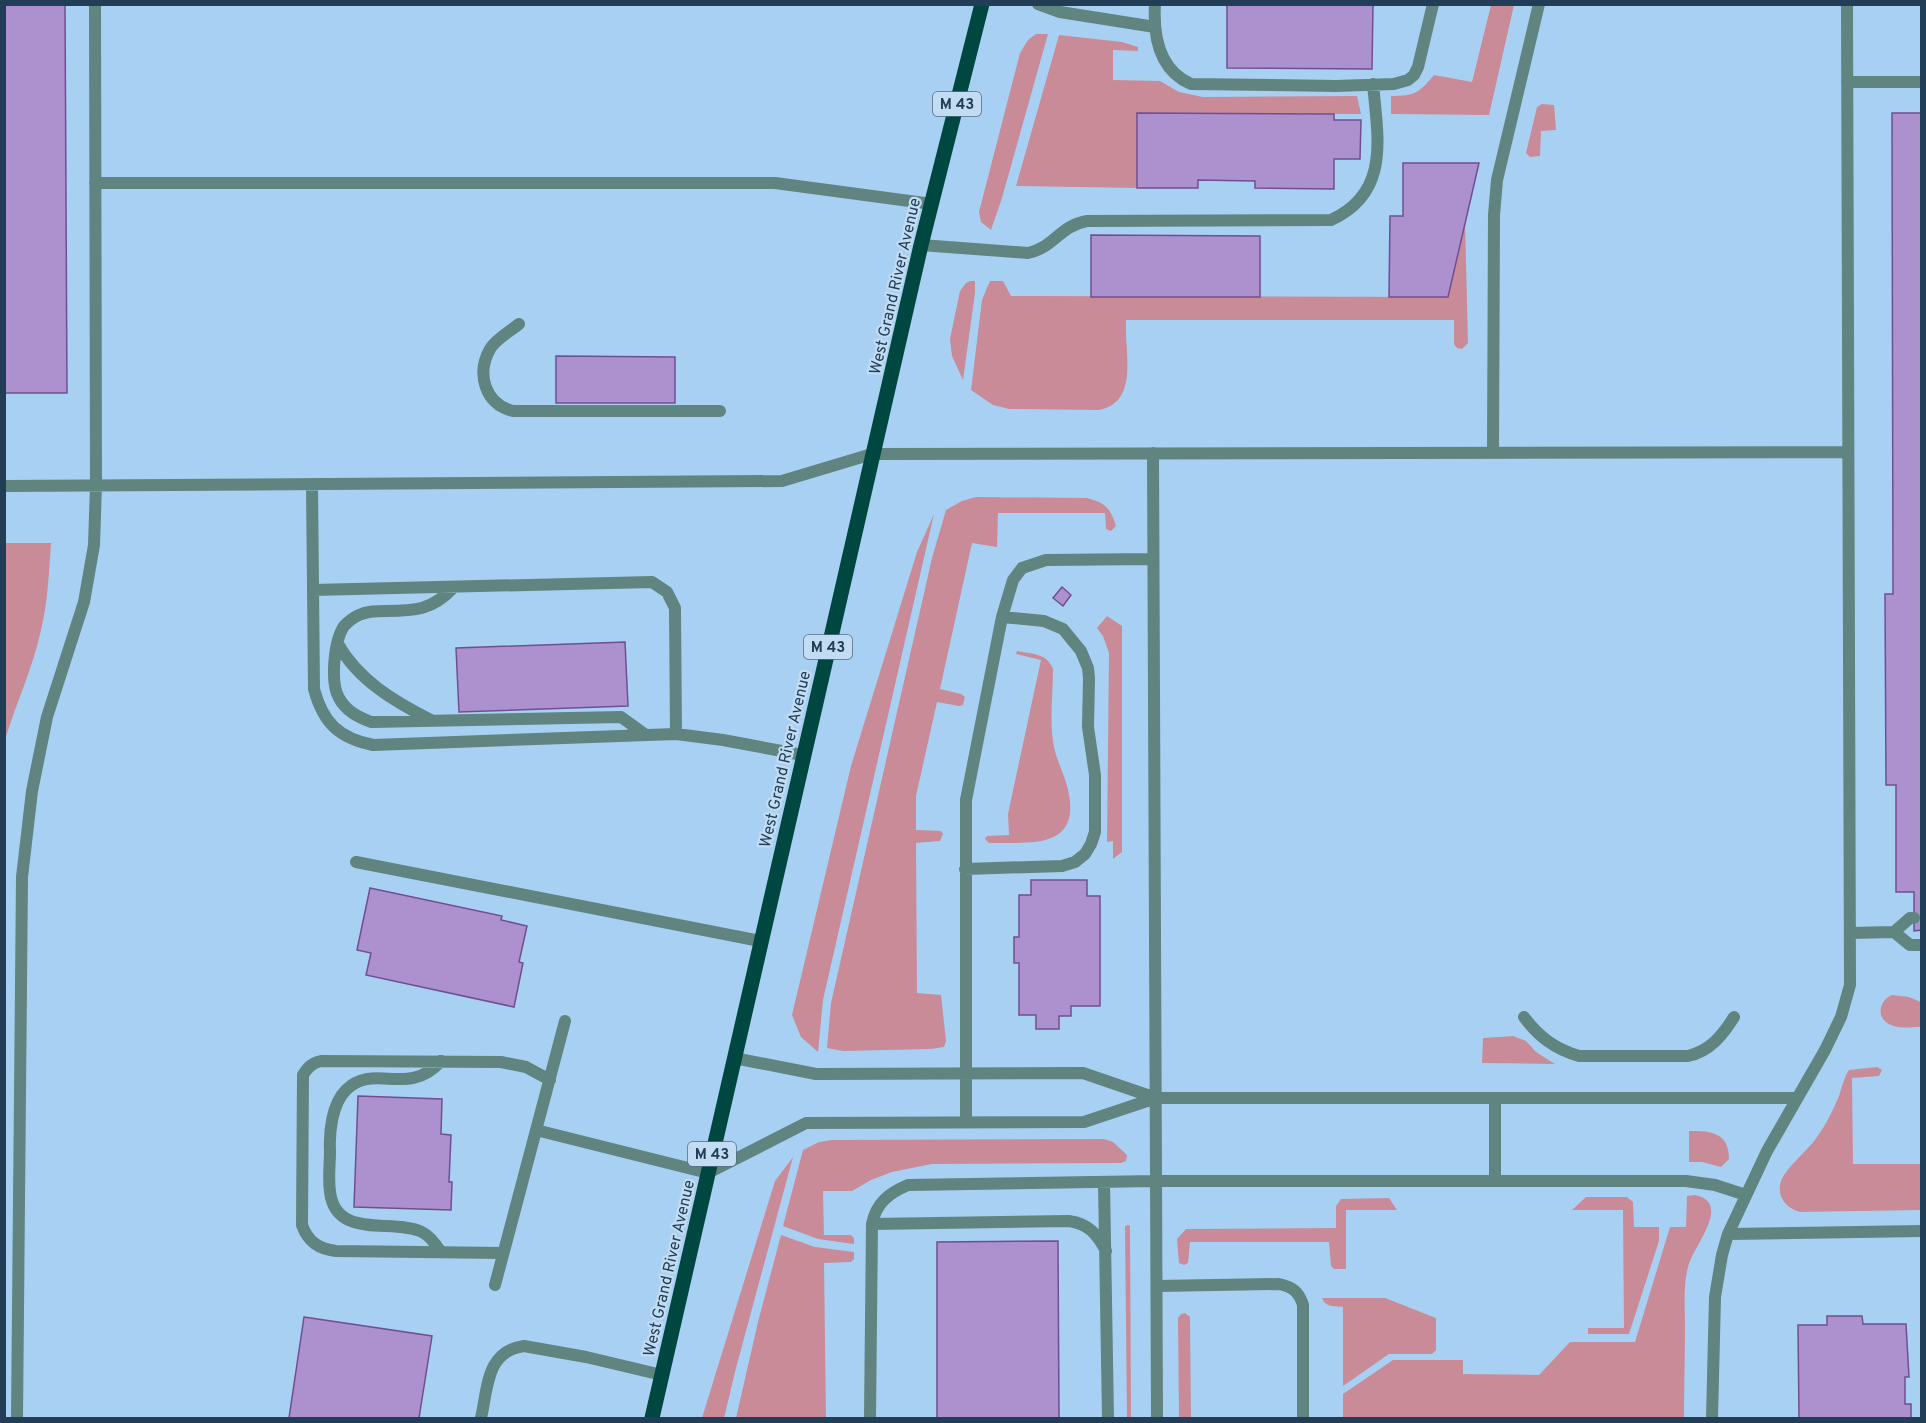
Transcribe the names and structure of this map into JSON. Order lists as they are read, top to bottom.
{
  "streets": {
    "main road": ["M 43", "West Grand River Avenue"]
  }
}
